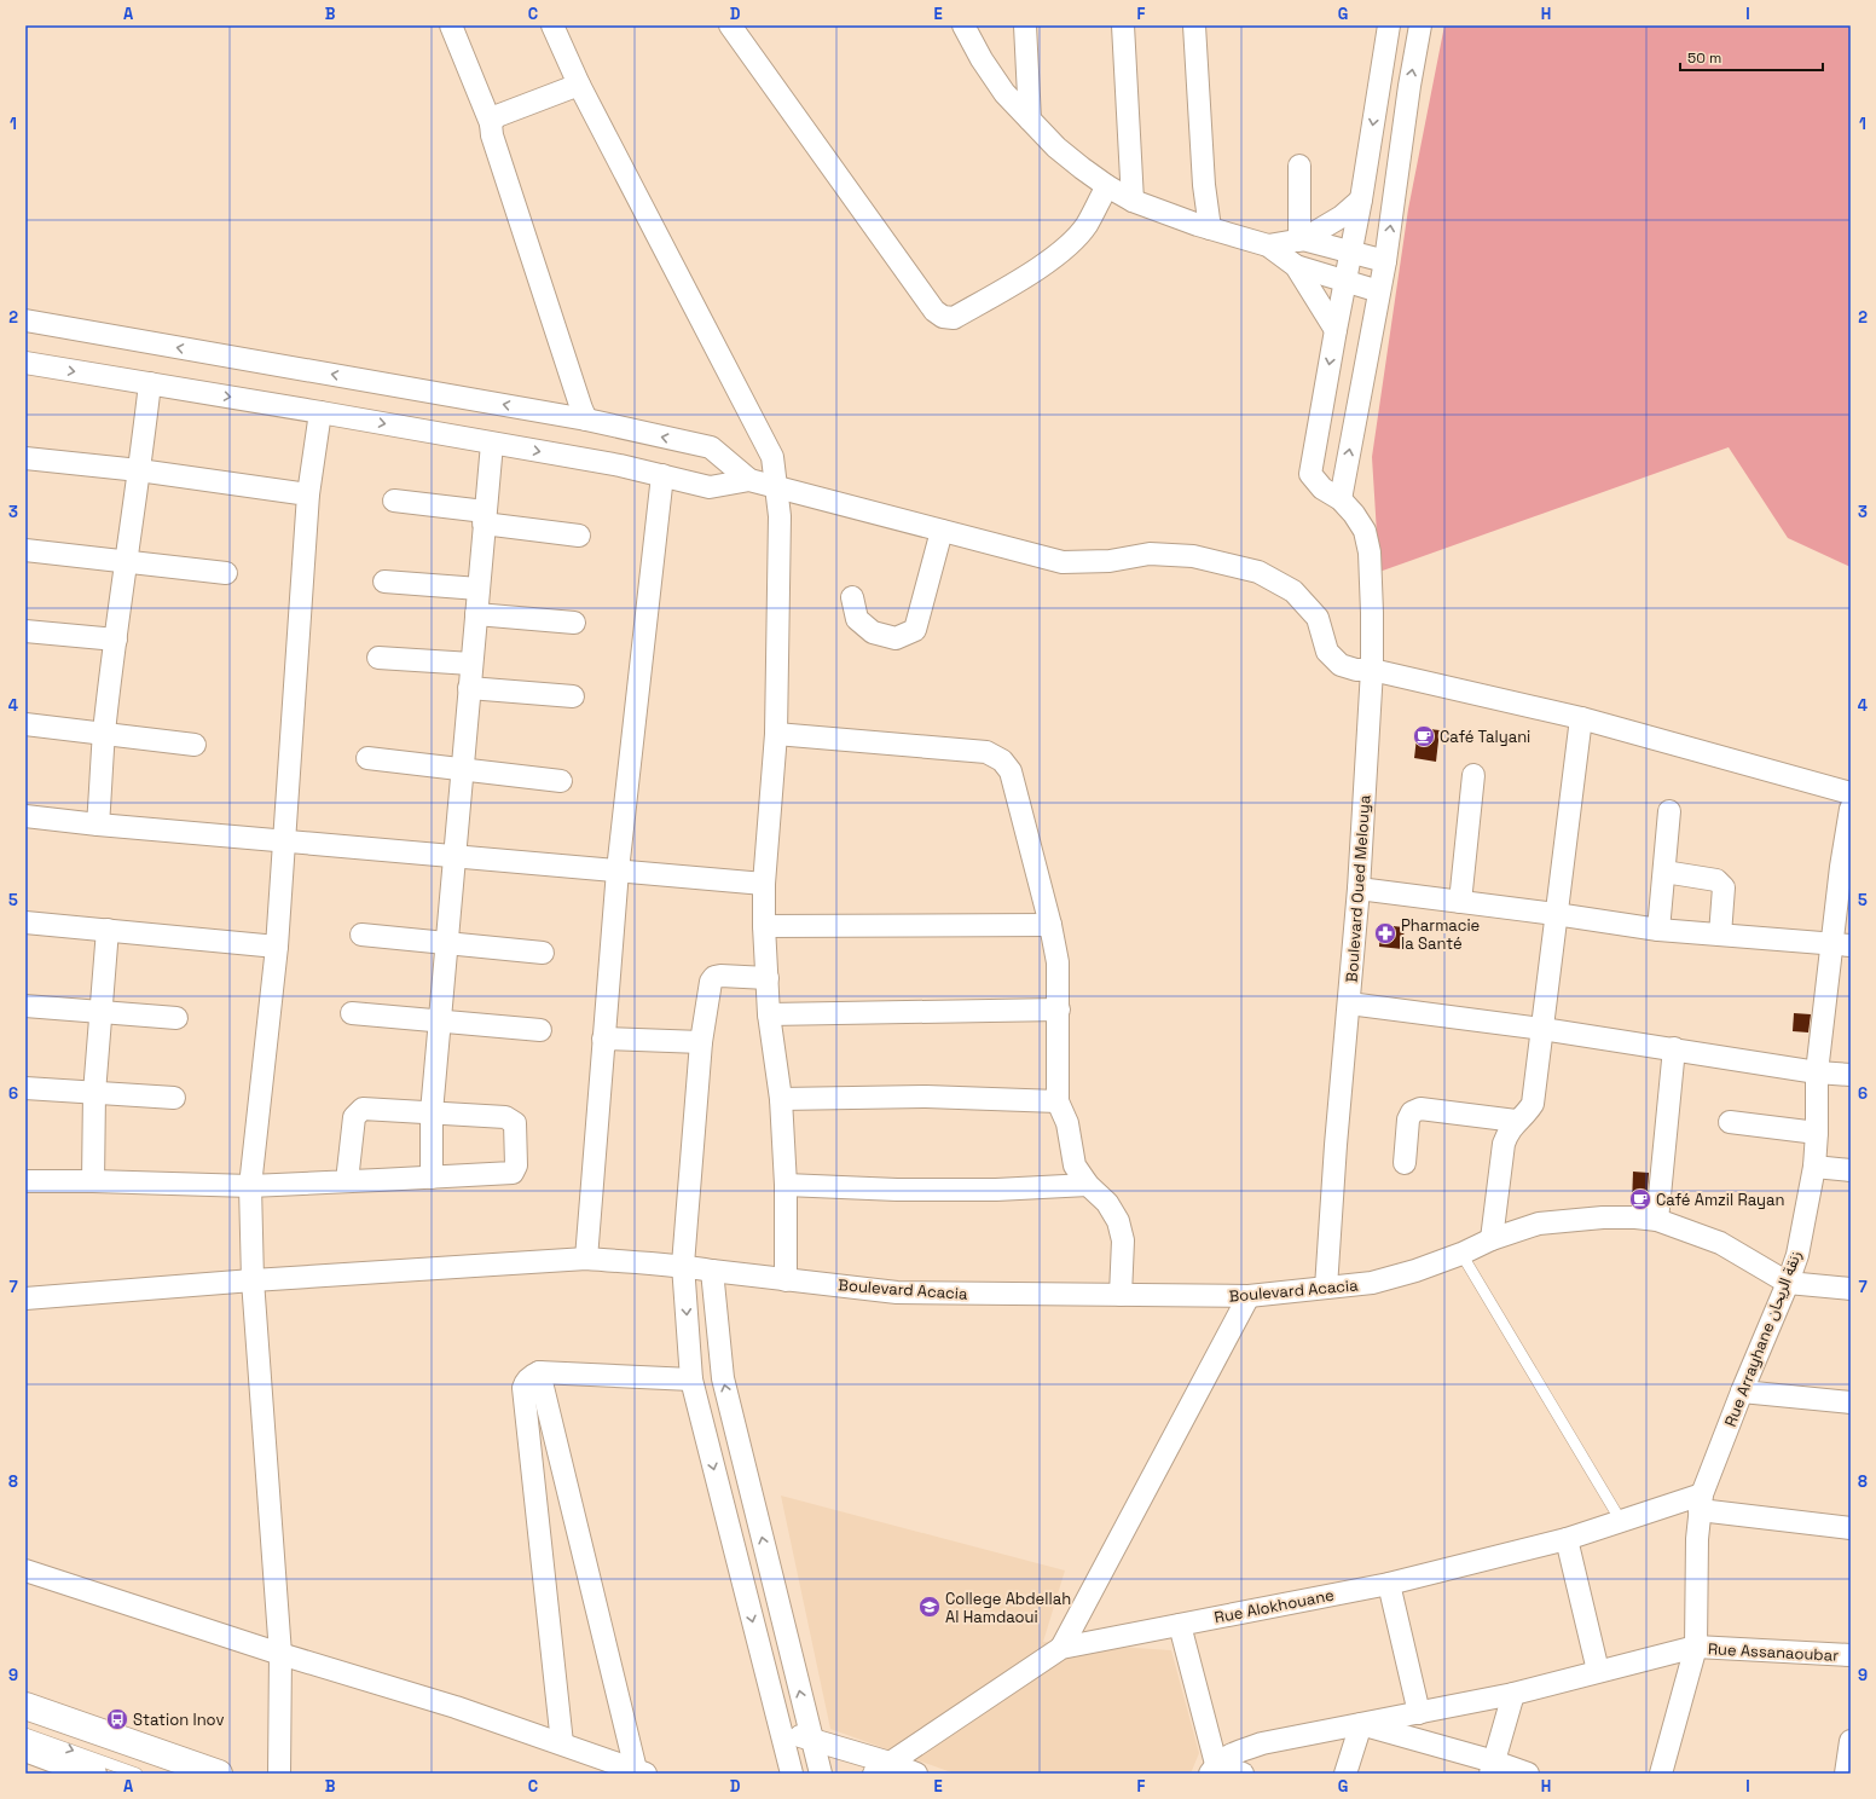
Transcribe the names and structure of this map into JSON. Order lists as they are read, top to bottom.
{
  "streets": {
    "street": [
      "Boulevard Oued Melouya",
      "Boulevard Acacia",
      "Rue Arrayhane زنقة الريحان",
      "Rue Alokhouane",
      "Rue Assanaoubar"
    ]
  },
  "crossings": [
    ["Boulevard Oued Melouya", "Boulevard Acacia"],
    ["Boulevard Acacia", "Rue Arrayhane زنقة الريحان"],
    ["Rue Arrayhane زنقة الريحان", "Rue Alokhouane"],
    ["Rue Arrayhane زنقة الريحان", "Rue Assanaoubar"]
  ],
  "places": {
    "cafe": ["Café Talyani", "Café Amzil Rayan"],
    "pharmacy": ["Pharmacie la Santé"],
    "school or university": ["College Abdellah Al Hamdaoui"],
    "bus stop": ["Station Inov"]
  },
  "scale_bar": "50 m",
  "grid": {
    "columns": [
      "A",
      "B",
      "C",
      "D",
      "E",
      "F",
      "G",
      "H",
      "I"
    ],
    "rows": [
      "1",
      "2",
      "3",
      "4",
      "5",
      "6",
      "7",
      "8",
      "9"
    ]
  }
}
